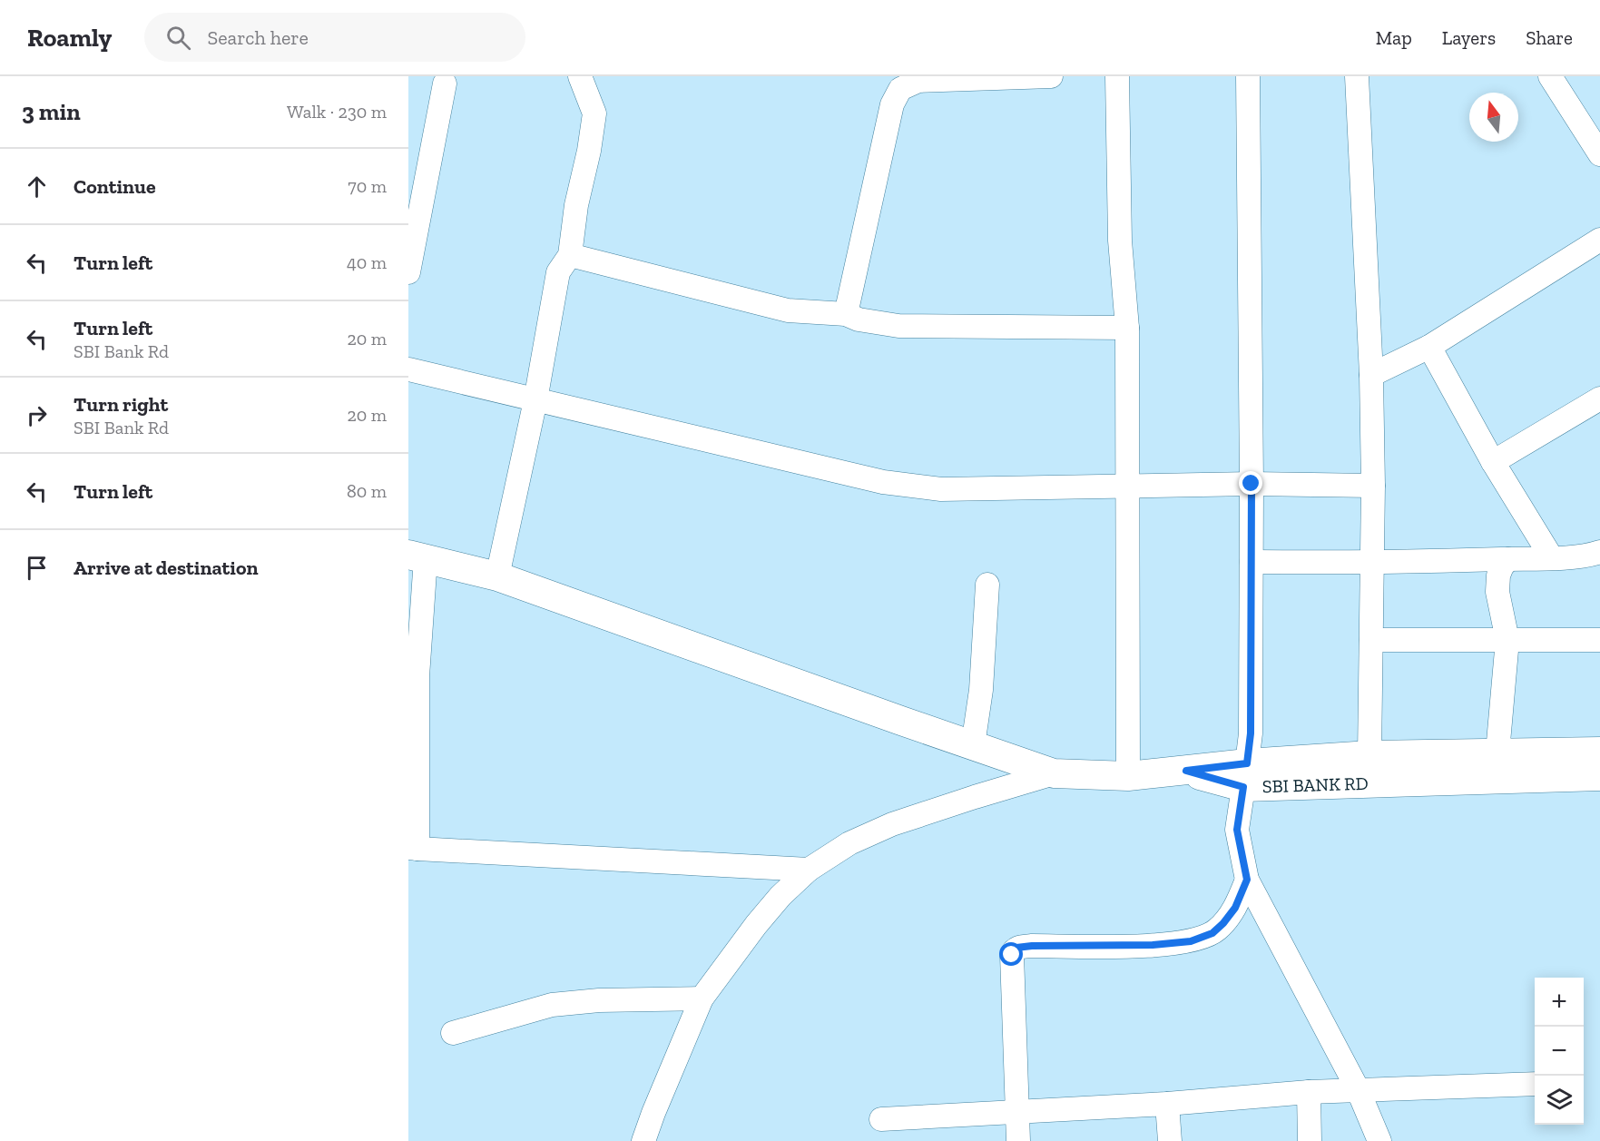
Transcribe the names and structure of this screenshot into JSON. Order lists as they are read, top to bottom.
{
  "streets": {
    "street": ["SBI BANK RD"]
  },
  "north": "top",
  "page": {
    "header": "Roamly",
    "search": "Search here",
    "nav": ["Map", "Layers", "Share"],
    "heading": ["3 min", "Walk · 230 m"],
    "list": [
      ["Continue", "70 m"],
      ["Turn left", "40 m"],
      ["Turn left", "SBI Bank Rd", "20 m"],
      ["Turn right", "SBI Bank Rd", "20 m"],
      ["Turn left", "80 m"],
      "Arrive at destination"
    ],
    "map_buttons": ["+", "−"]
  }
}
